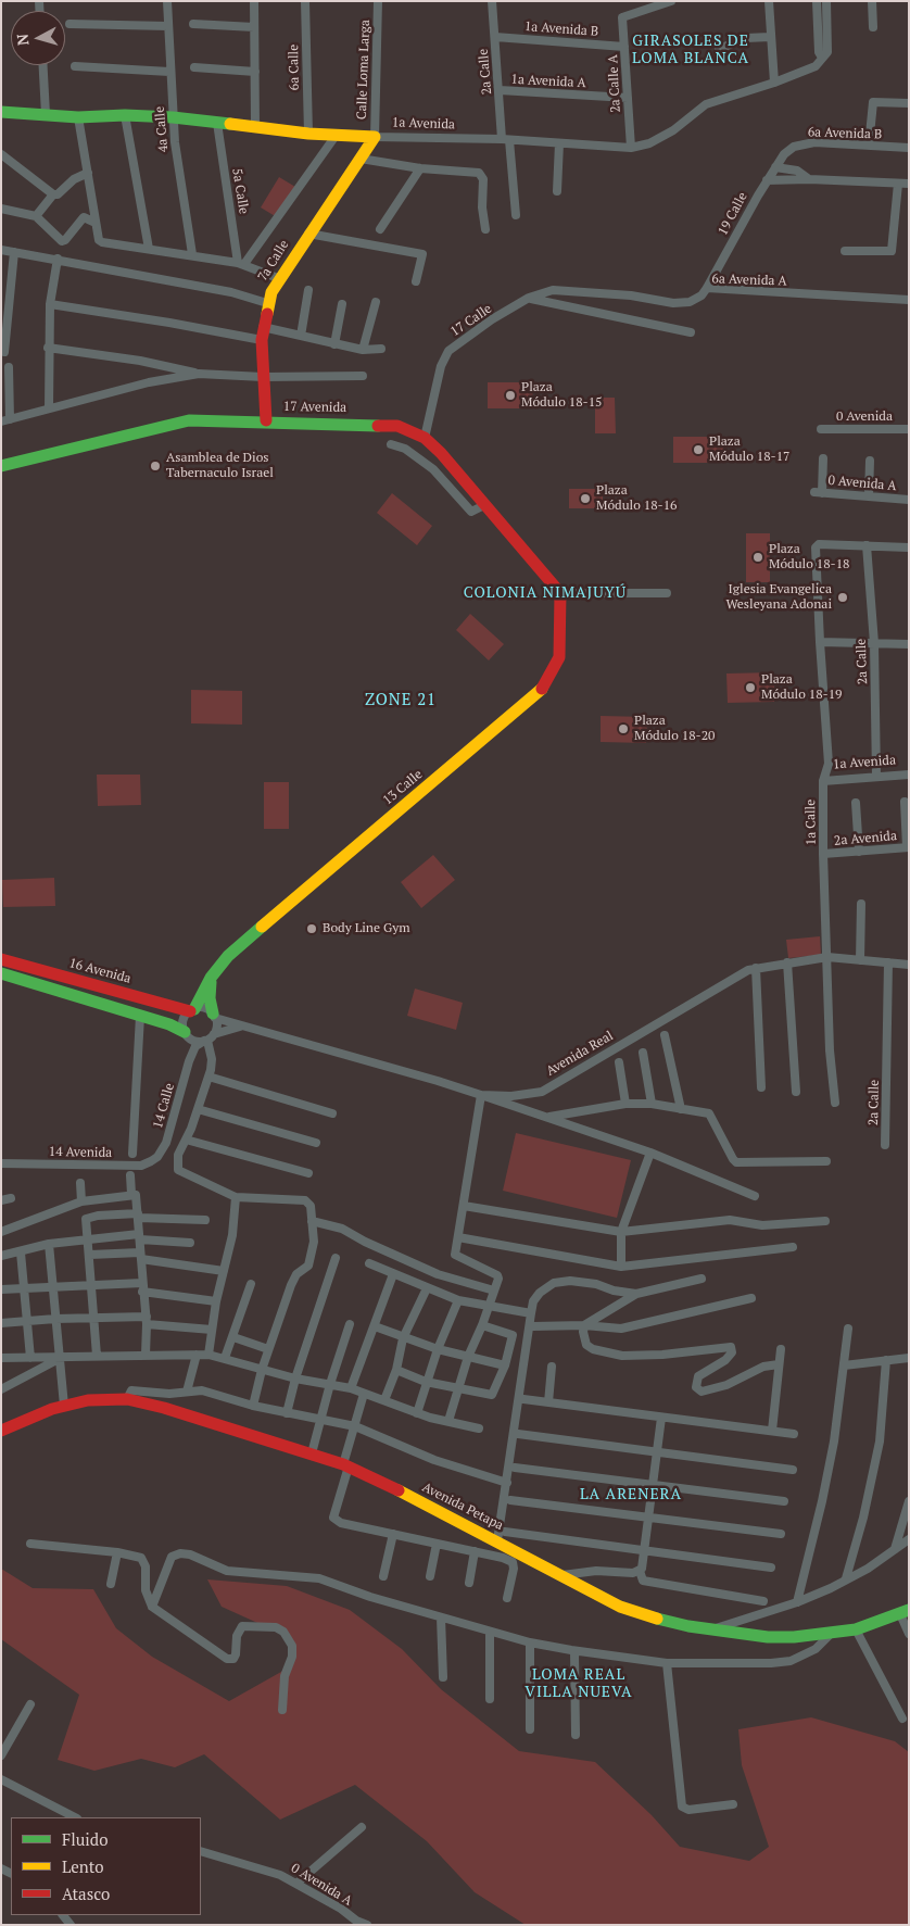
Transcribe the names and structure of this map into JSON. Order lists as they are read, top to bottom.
{
  "streets": {
    "street": [
      "1a Avenida B",
      "6a Calle",
      "Calle Loma Larga",
      "2a Calle",
      "1a Avenida A",
      "2a Calle A",
      "1a Avenida",
      "4a Calle",
      "6a Avenida B",
      "5a Calle",
      "19 Calle",
      "7a Calle",
      "6a Avenida A",
      "17 Calle",
      "17 Avenida",
      "0 Avenida",
      "0 Avenida A",
      "13 Calle",
      "1a Calle",
      "2a Avenida",
      "16 Avenida",
      "Avenida Real",
      "14 Calle",
      "14 Avenida",
      "Avenida Petapa"
    ]
  },
  "crossings": [
    ["1a Avenida B", "2a Calle"],
    ["1a Avenida B", "2a Calle A"],
    ["6a Calle", "1a Avenida"],
    ["Calle Loma Larga", "1a Avenida"],
    ["Calle Loma Larga", "7a Calle"],
    ["2a Calle", "1a Avenida A"],
    ["2a Calle", "1a Avenida"],
    ["2a Calle", "1a Calle"],
    ["2a Calle", "Avenida Real"],
    ["1a Avenida A", "2a Calle A"],
    ["2a Calle A", "1a Avenida"],
    ["1a Avenida", "4a Calle"],
    ["1a Avenida", "5a Calle"],
    ["1a Avenida", "7a Calle"],
    ["1a Avenida", "1a Calle"],
    ["6a Avenida B", "19 Calle"],
    ["19 Calle", "6a Avenida A"],
    ["7a Calle", "17 Avenida"],
    ["6a Avenida A", "17 Calle"],
    ["17 Calle", "17 Avenida"],
    ["17 Avenida", "13 Calle"],
    ["13 Calle", "16 Avenida"],
    ["13 Calle", "Avenida Real"],
    ["13 Calle", "14 Calle"],
    ["1a Calle", "2a Avenida"],
    ["1a Calle", "Avenida Real"],
    ["16 Avenida", "Avenida Real"],
    ["16 Avenida", "14 Calle"],
    ["Avenida Real", "14 Calle"],
    ["14 Calle", "14 Avenida"]
  ],
  "districts": [
    "GIRASOLES DE LOMA BLANCA",
    "COLONIA NIMAJUYÚ",
    "ZONE 21",
    "LA ARENERA",
    "LOMA REAL VILLA NUEVA"
  ],
  "places": [
    "Plaza Módulo 18-15",
    "Plaza Módulo 18-17",
    "Asamblea de Dios Tabernaculo Israel",
    "Plaza Módulo 18-16",
    "Plaza Módulo 18-18",
    "Iglesia Evangelica Wesleyana Adonai",
    "Plaza Módulo 18-19",
    "Plaza Módulo 18-20",
    "Body Line Gym"
  ],
  "legend": ["Fluido", "Lento", "Atasco"],
  "north": "left"
}
